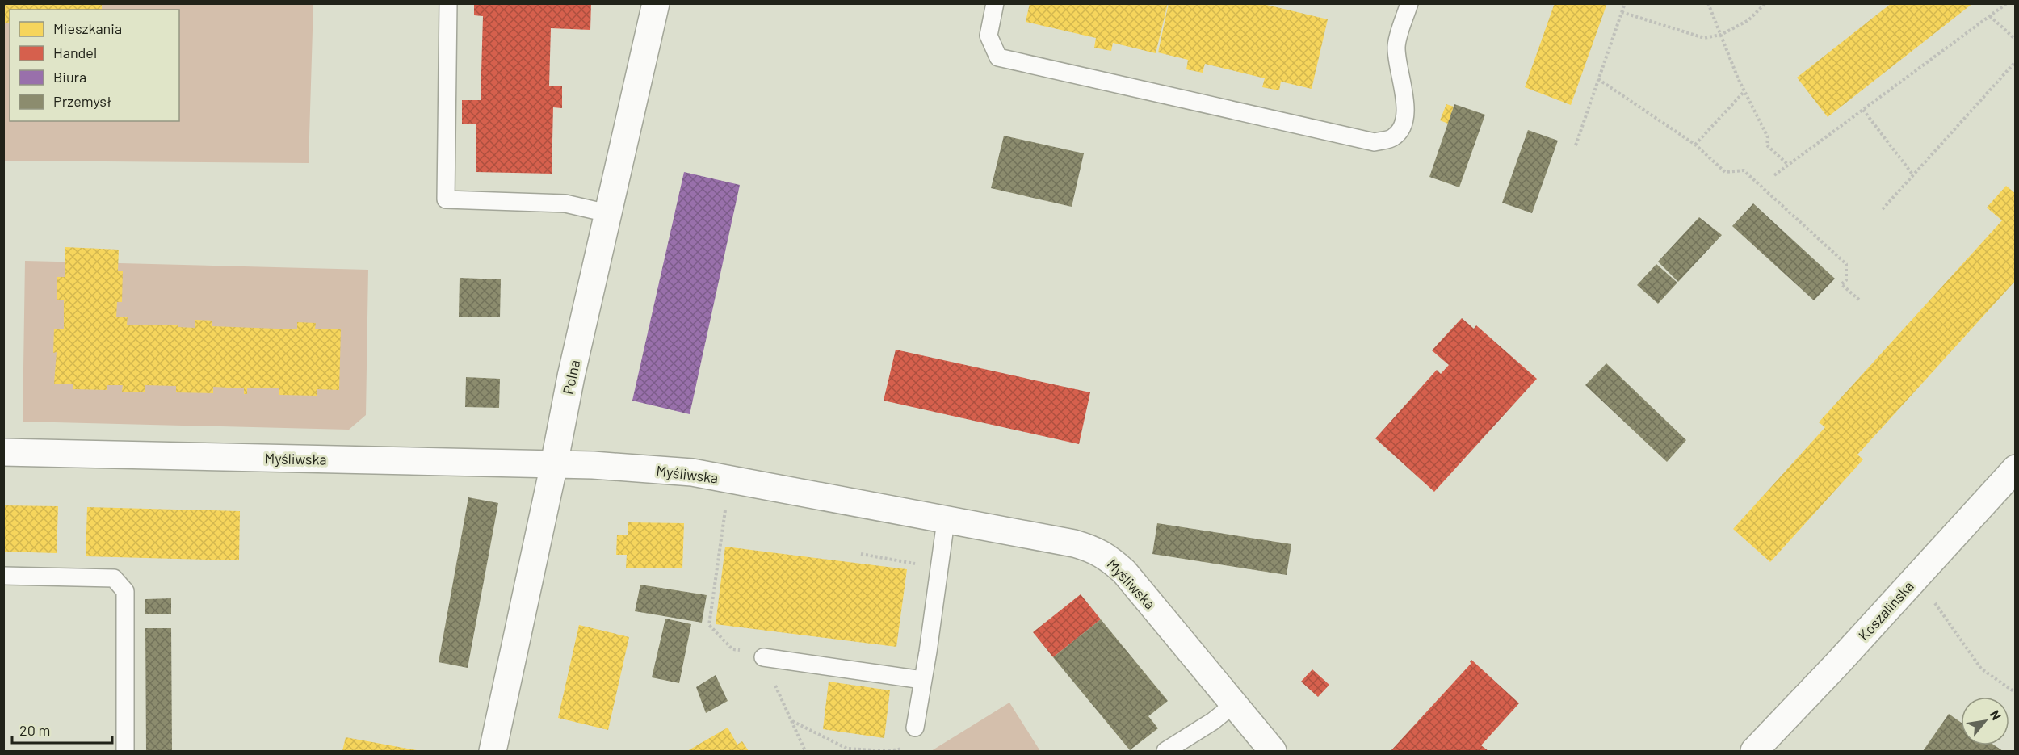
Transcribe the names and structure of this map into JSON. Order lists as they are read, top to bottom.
{
  "streets": {
    "street": ["Polna", "Myśliwska", "Koszalińska"]
  },
  "crossings": [
    ["Polna", "Myśliwska"]
  ],
  "legend": [
    "Mieszkania",
    "Handel",
    "Biura",
    "Przemysł"
  ],
  "scale_bar": "20 m",
  "north": "top right"
}
